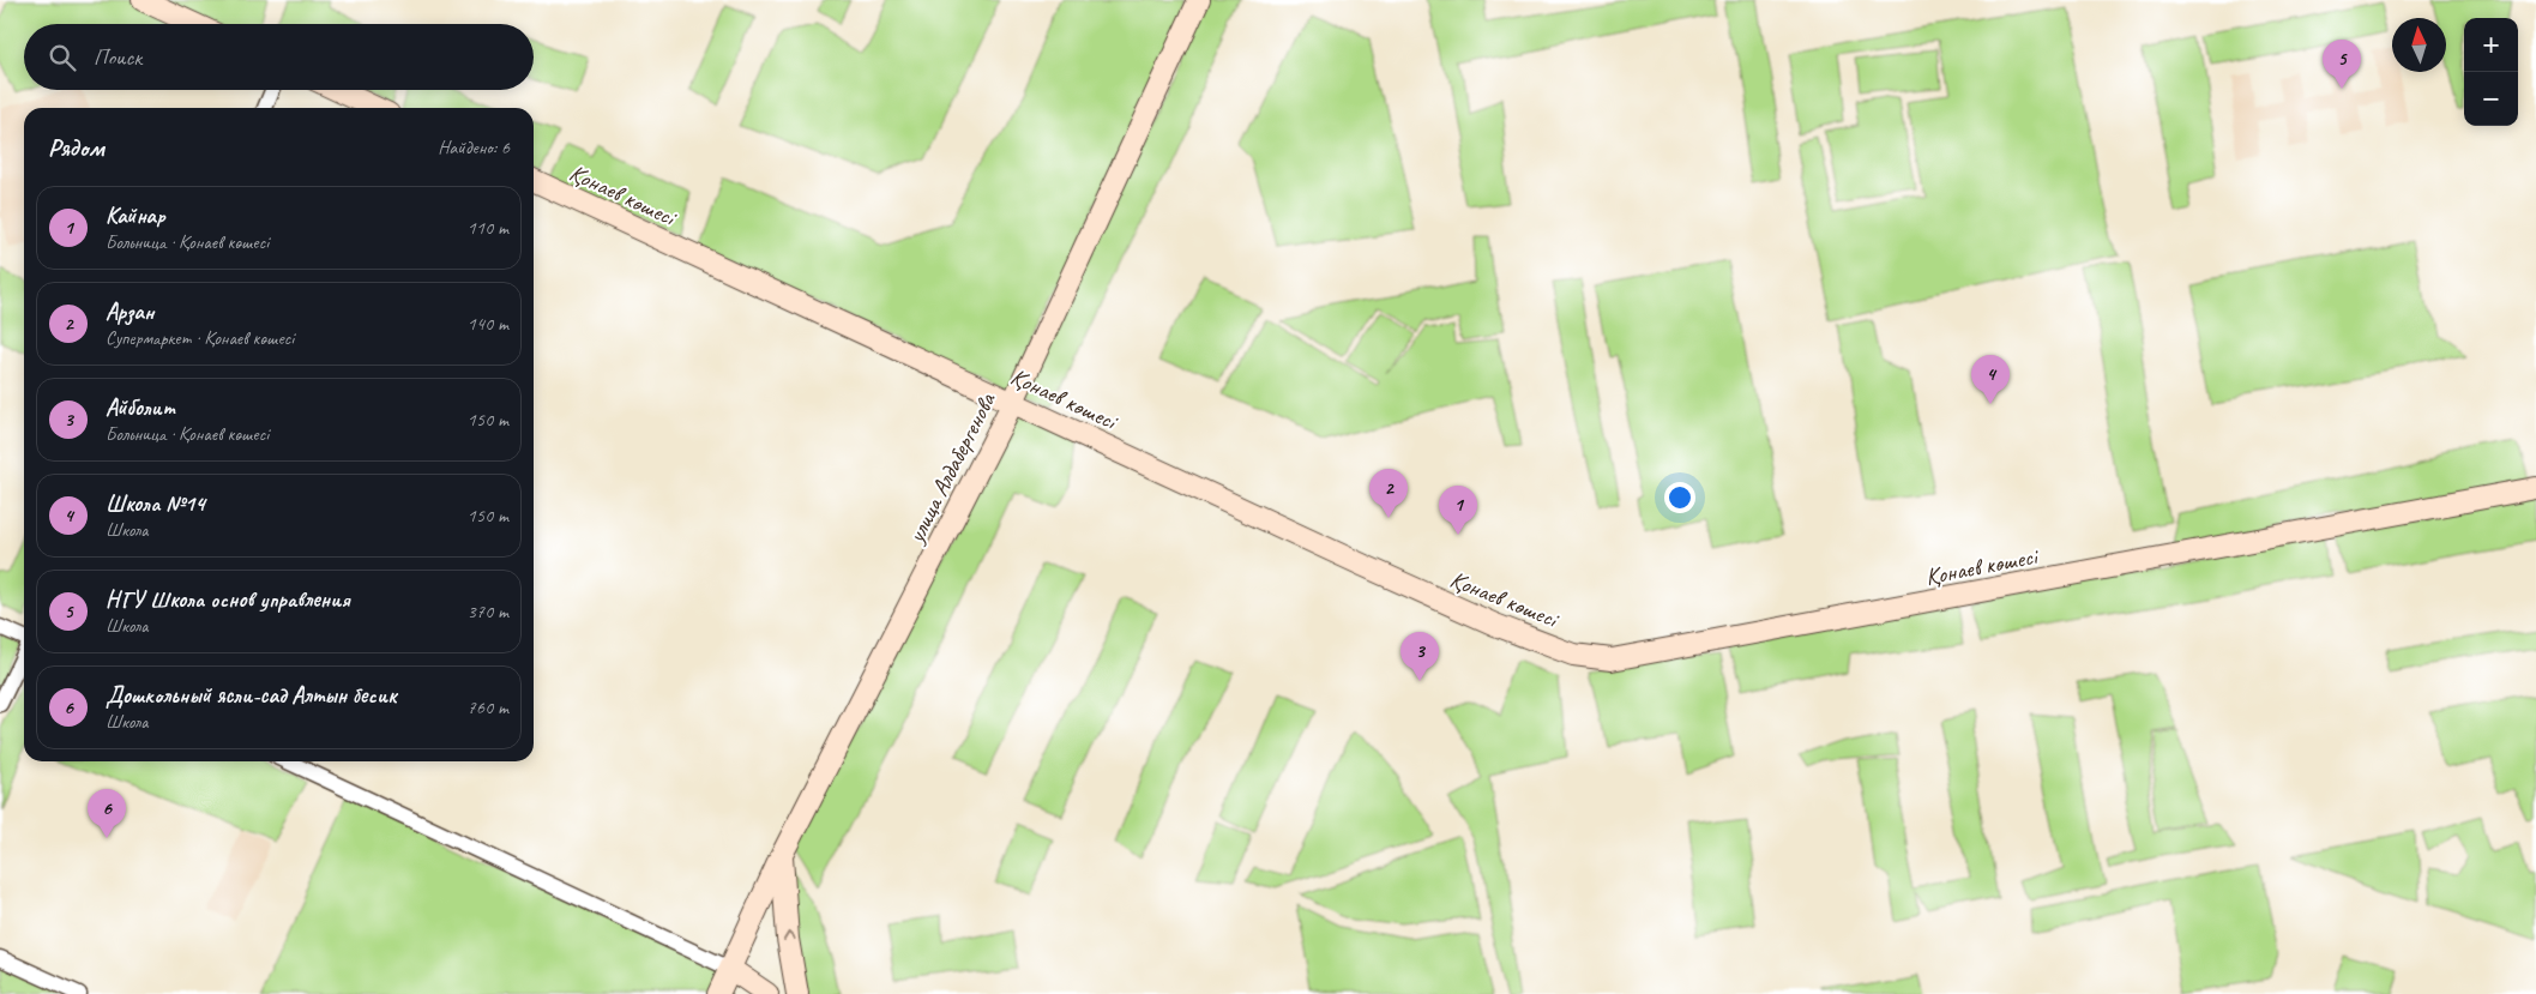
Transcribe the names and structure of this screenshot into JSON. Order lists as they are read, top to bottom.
{
  "streets": {
    "street": ["Қонаев көшесі", "улица Алдабергенова"]
  },
  "crossings": [
    ["Қонаев көшесі", "улица Алдабергенова"]
  ],
  "north": "top",
  "page": {
    "map_buttons": ["+", "−"],
    "search": "Поиск",
    "pins": [
      "5",
      "4",
      "2",
      "1",
      "3",
      "6"
    ],
    "heading": ["Рядом", "Найдено: 6"],
    "list": [
      {
        "mark": "1",
        "name": "Кайнар",
        "note": "Больница · Қонаев көшесі",
        "value": "110 m"
      },
      {
        "mark": "2",
        "name": "Арзан",
        "note": "Супермаркет · Қонаев көшесі",
        "value": "140 m"
      },
      {
        "mark": "3",
        "name": "Айболит",
        "note": "Больница · Қонаев көшесі",
        "value": "150 m"
      },
      {
        "mark": "4",
        "name": "Школа №14",
        "note": "Школа",
        "value": "150 m"
      },
      {
        "mark": "5",
        "name": "НГУ Школа основ управления",
        "note": "Школа",
        "value": "370 m"
      },
      {
        "mark": "6",
        "name": "Дошкольный ясли-сад Алтын бесик",
        "note": "Школа",
        "value": "760 m"
      }
    ]
  }
}
